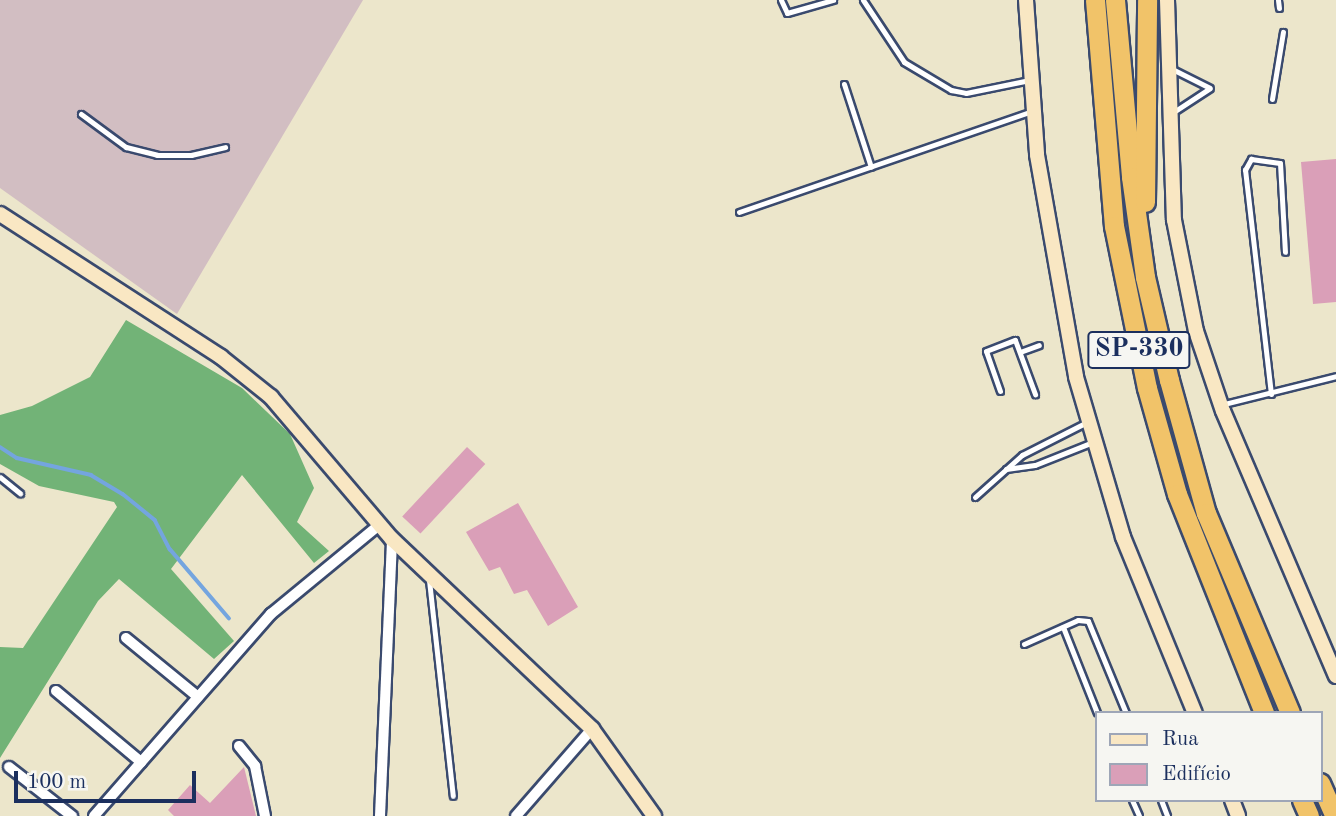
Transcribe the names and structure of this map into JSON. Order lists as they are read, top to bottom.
{
  "streets": {
    "highway": ["SP-330"]
  },
  "legend": ["Rua", "Edifício"],
  "scale_bar": "100 m"
}
